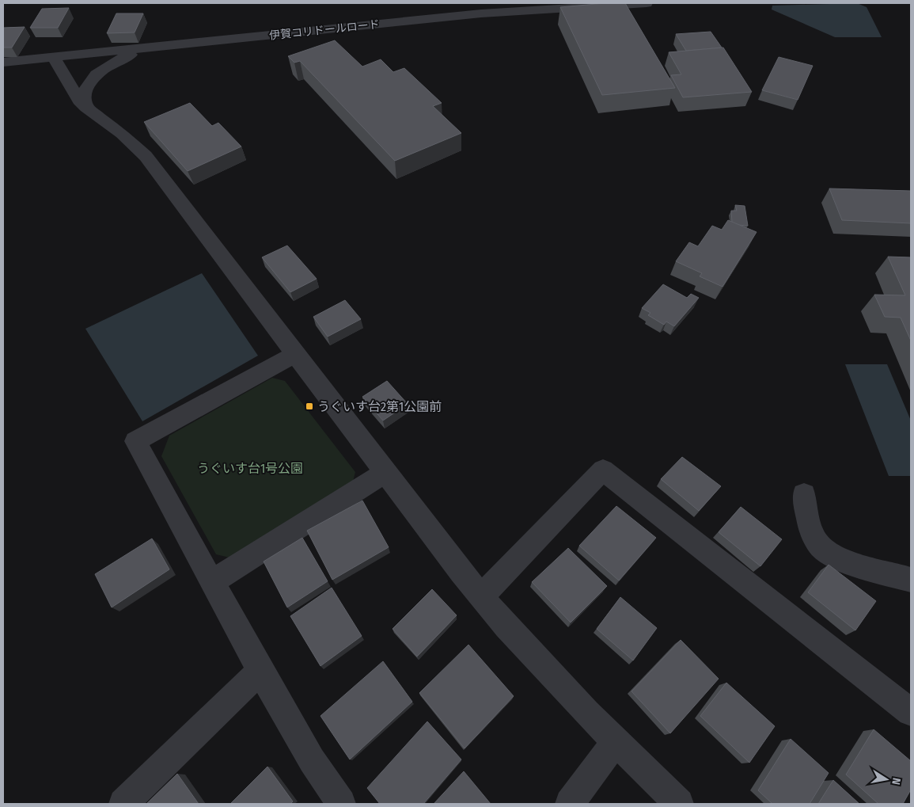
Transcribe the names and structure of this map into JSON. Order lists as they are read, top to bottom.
{
  "streets": {
    "street": ["伊賀コリドールロード"]
  },
  "parks": ["うぐいす台1号公園"],
  "places": {
    "transit": ["うぐいす台2第1公園前"]
  },
  "north": "right"
}
